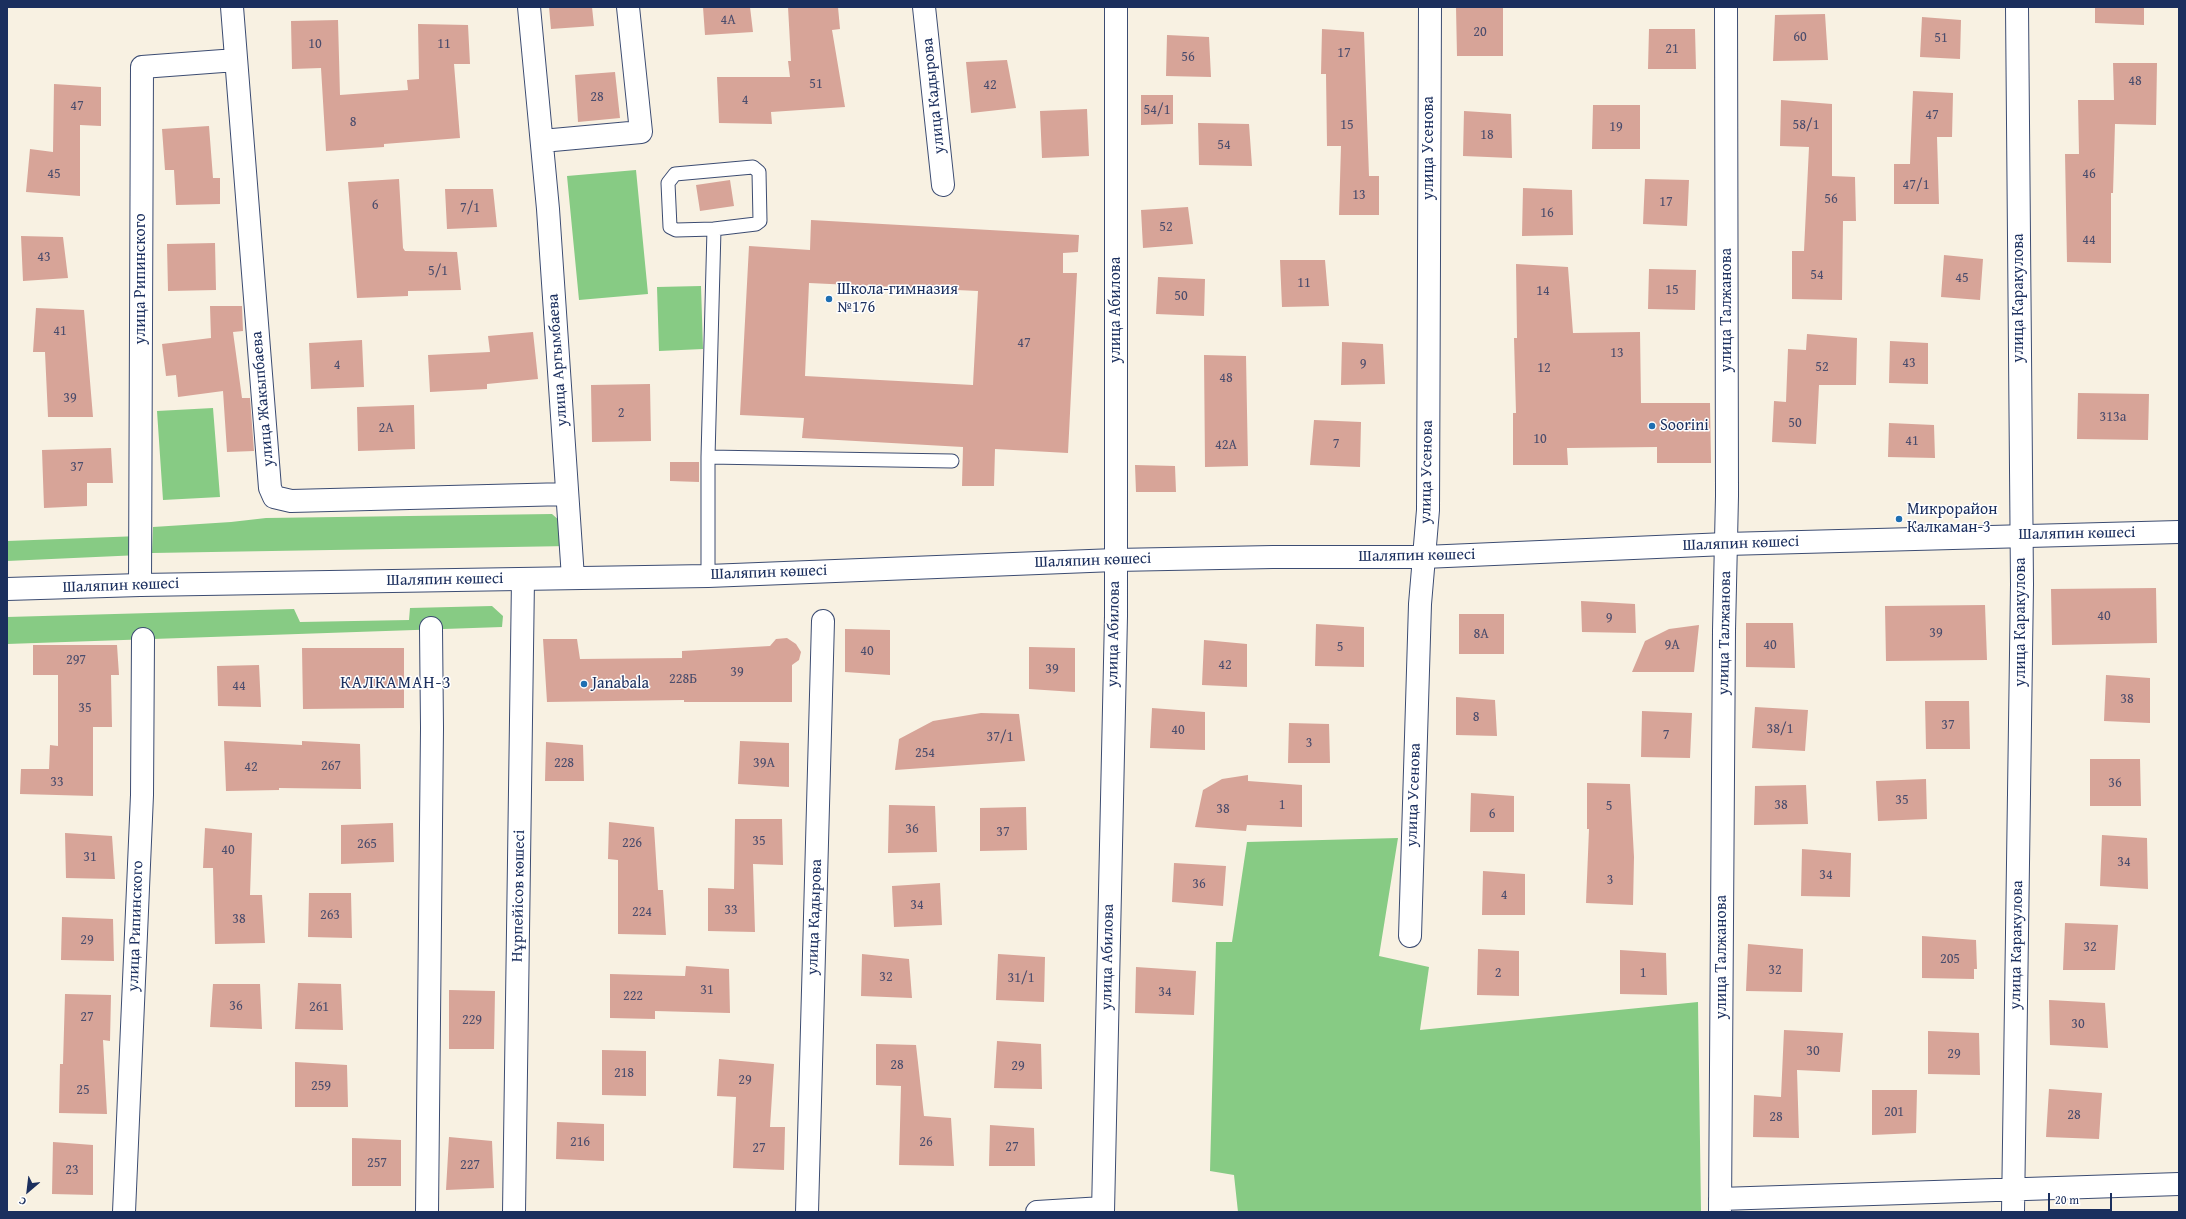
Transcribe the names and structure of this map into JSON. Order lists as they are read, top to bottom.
{
  "streets": {
    "street": [
      "улица Кадырова",
      "улица Усенова",
      "улица Рипинского",
      "улица Каракулова",
      "улица Абилова",
      "улица Талжанова",
      "улица Аргымбаева",
      "улица Жакыпбаева",
      "Шаляпин көшесі",
      "Нұрпейісов көшесі"
    ]
  },
  "crossings": [
    ["улица Усенова", "Шаляпин көшесі"],
    ["улица Рипинского", "улица Жакыпбаева"],
    ["улица Рипинского", "Шаляпин көшесі"],
    ["улица Каракулова", "Шаляпин көшесі"],
    ["улица Абилова", "Шаляпин көшесі"],
    ["улица Талжанова", "Шаляпин көшесі"],
    ["улица Аргымбаева", "улица Жакыпбаева"],
    ["улица Аргымбаева", "Шаляпин көшесі"],
    ["Шаляпин көшесі", "Нұрпейісов көшесі"]
  ],
  "districts": ["КАЛКАМАН-3"],
  "places": [
    "Школа-гимназия №176",
    "Soorini",
    "Микрорайон Калкаман-3",
    "Janabala"
  ],
  "house_numbers": [
    "4А",
    "20",
    "60",
    "51",
    "10",
    "11",
    "21",
    "17",
    "56",
    "48",
    "51",
    "42",
    "28",
    "4",
    "47",
    "54/1",
    "47",
    "8",
    "15",
    "58/1",
    "19",
    "18",
    "54",
    "45",
    "46",
    "47/1",
    "13",
    "56",
    "17",
    "6",
    "7/1",
    "16",
    "52",
    "44",
    "43",
    "5/1",
    "54",
    "45",
    "11",
    "15",
    "14",
    "50",
    "41",
    "47",
    "13",
    "43",
    "9",
    "4",
    "52",
    "12",
    "48",
    "39",
    "2",
    "313а",
    "50",
    "2А",
    "10",
    "41",
    "7",
    "42А",
    "37",
    "40",
    "9",
    "39",
    "8А",
    "9А",
    "40",
    "5",
    "40",
    "297",
    "42",
    "39",
    "39",
    "228Б",
    "44",
    "38",
    "35",
    "8",
    "37",
    "38/1",
    "40",
    "7",
    "37/1",
    "3",
    "254",
    "228",
    "39А",
    "267",
    "42",
    "33",
    "36",
    "35",
    "1",
    "38",
    "5",
    "38",
    "6",
    "36",
    "37",
    "35",
    "226",
    "265",
    "40",
    "31",
    "34",
    "34",
    "3",
    "36",
    "4",
    "34",
    "33",
    "224",
    "263",
    "38",
    "29",
    "32",
    "205",
    "32",
    "2",
    "1",
    "32",
    "31/1",
    "31",
    "34",
    "222",
    "36",
    "261",
    "27",
    "229",
    "30",
    "30",
    "29",
    "28",
    "29",
    "218",
    "29",
    "259",
    "25",
    "201",
    "28",
    "28",
    "216",
    "26",
    "27",
    "27",
    "257",
    "227",
    "23"
  ],
  "scale_bar": "20 m",
  "north": "bottom left"
}
